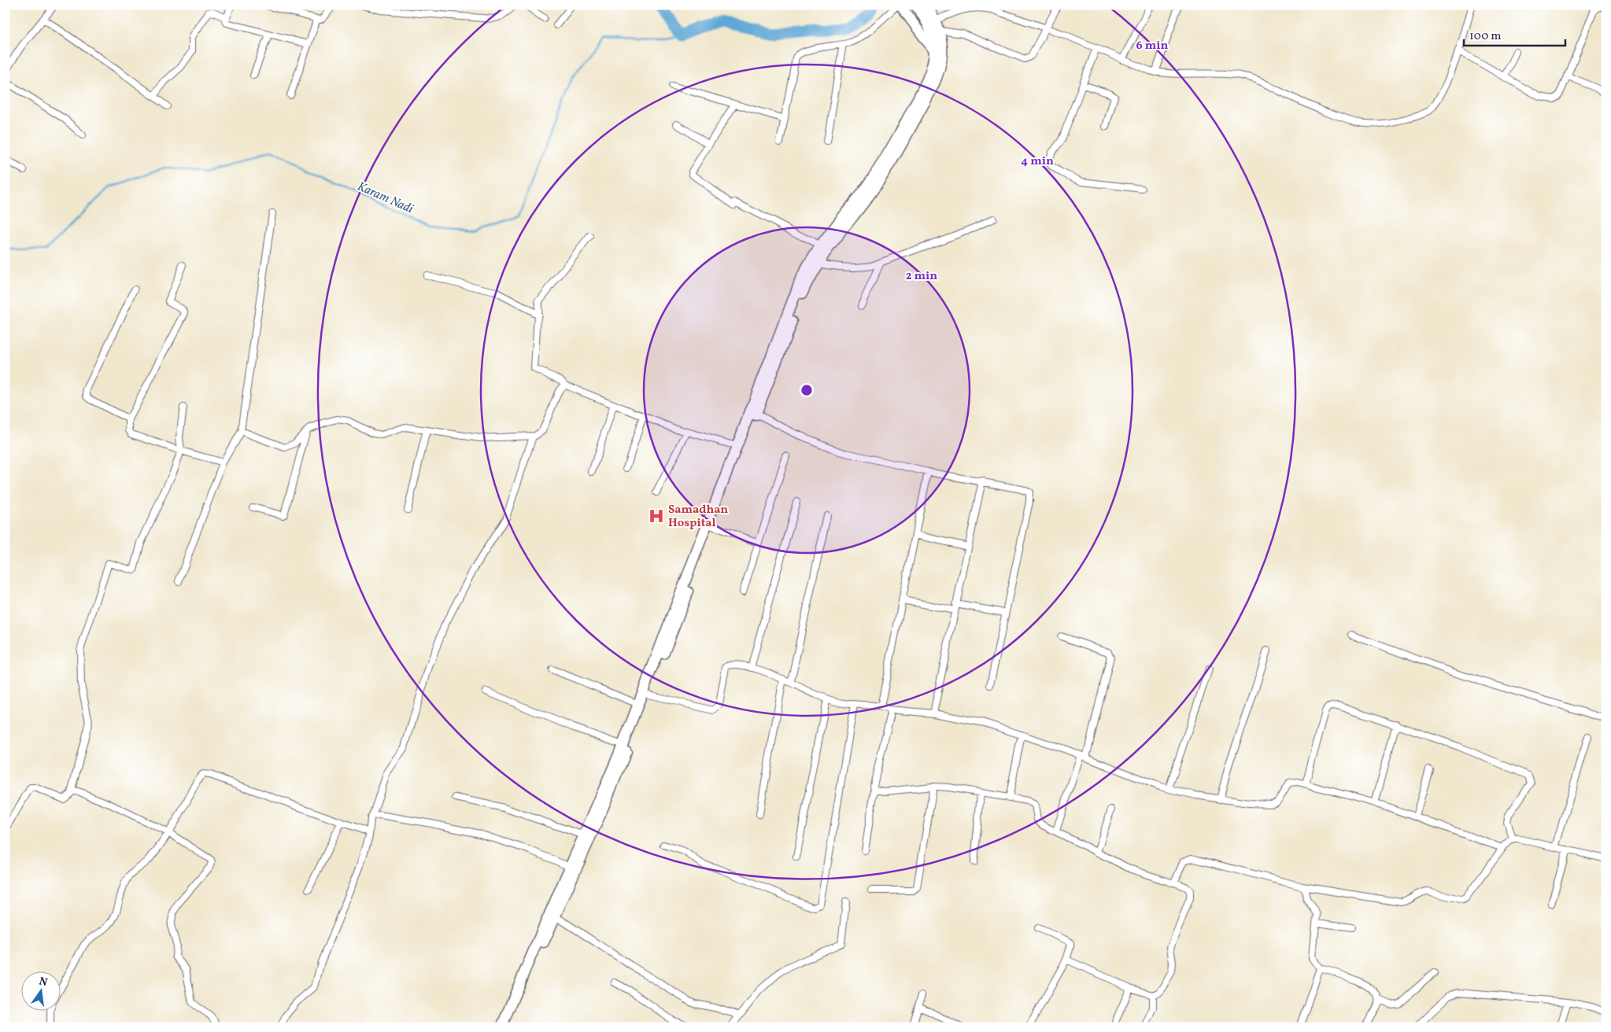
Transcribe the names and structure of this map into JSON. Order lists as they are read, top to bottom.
{
  "water": ["Karam Nadi"],
  "places": {
    "hospital": ["Samadhan Hospital"]
  },
  "scale_bar": "100 m",
  "north": "top",
  "rings": ["6 min", "4 min", "2 min"]
}
